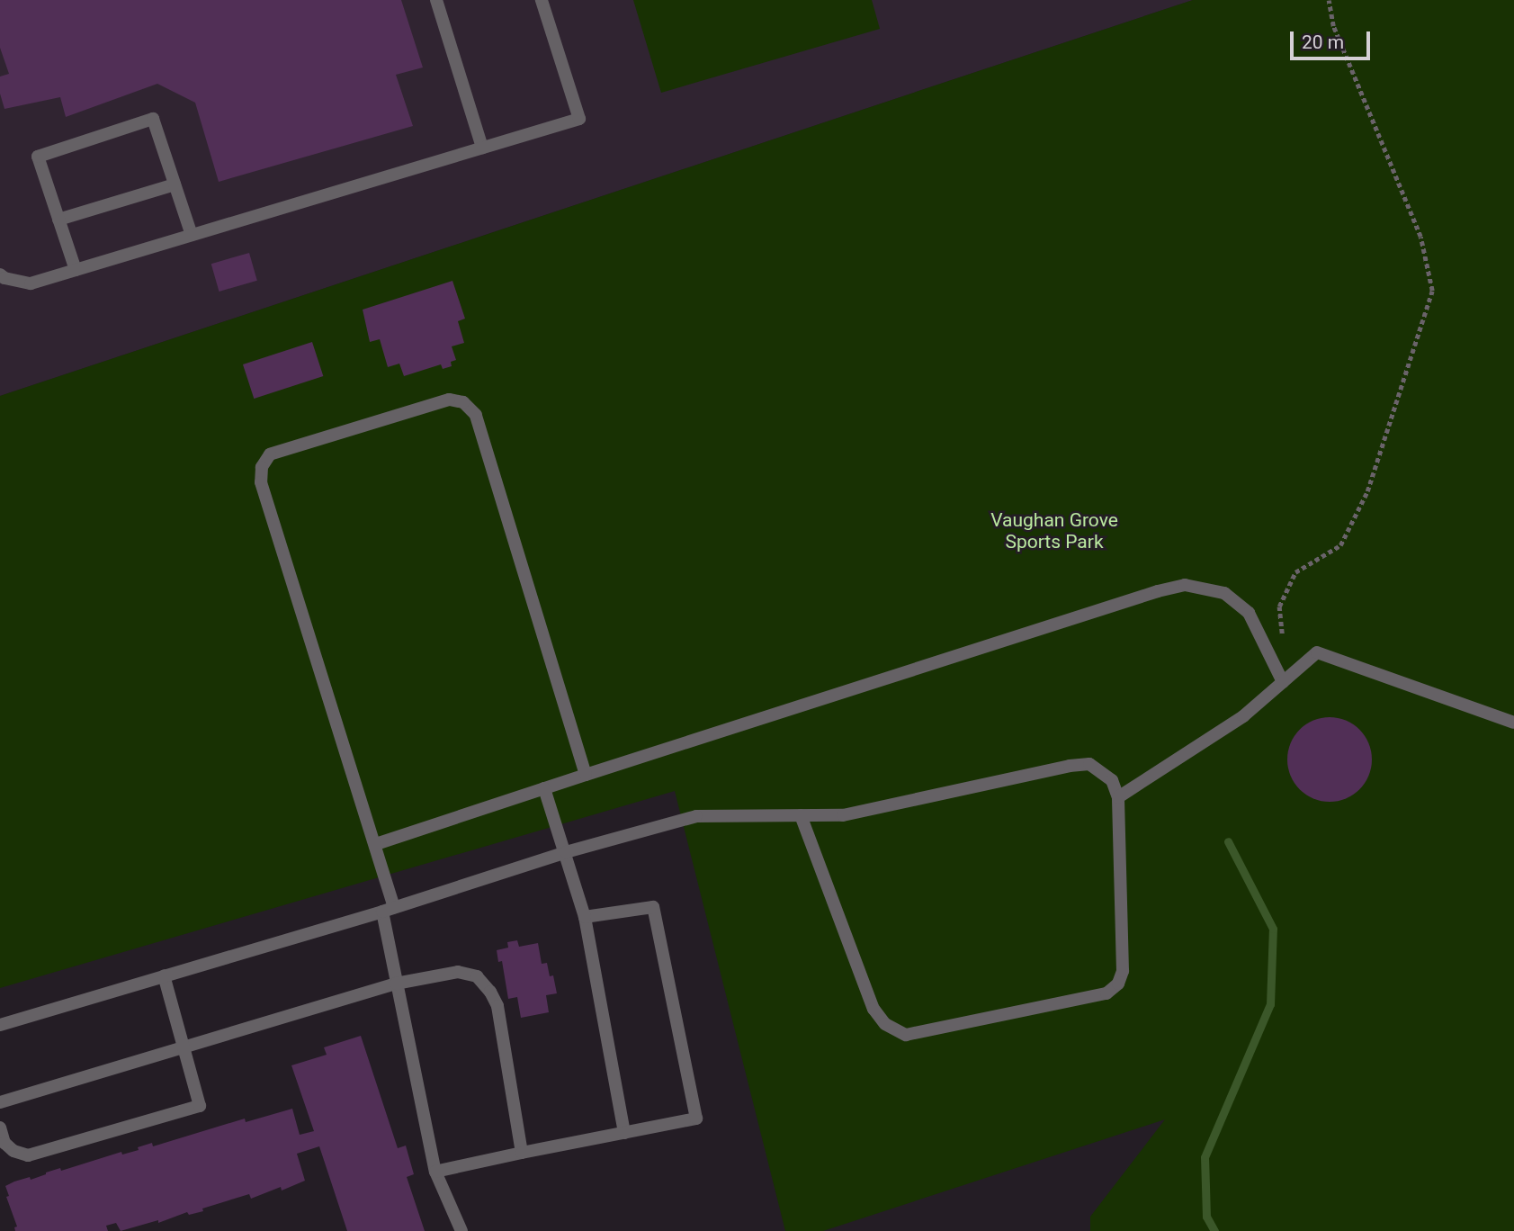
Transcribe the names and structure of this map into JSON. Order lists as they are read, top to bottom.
{
  "parks": ["Vaughan Grove Sports Park"],
  "scale_bar": "20 m"
}
